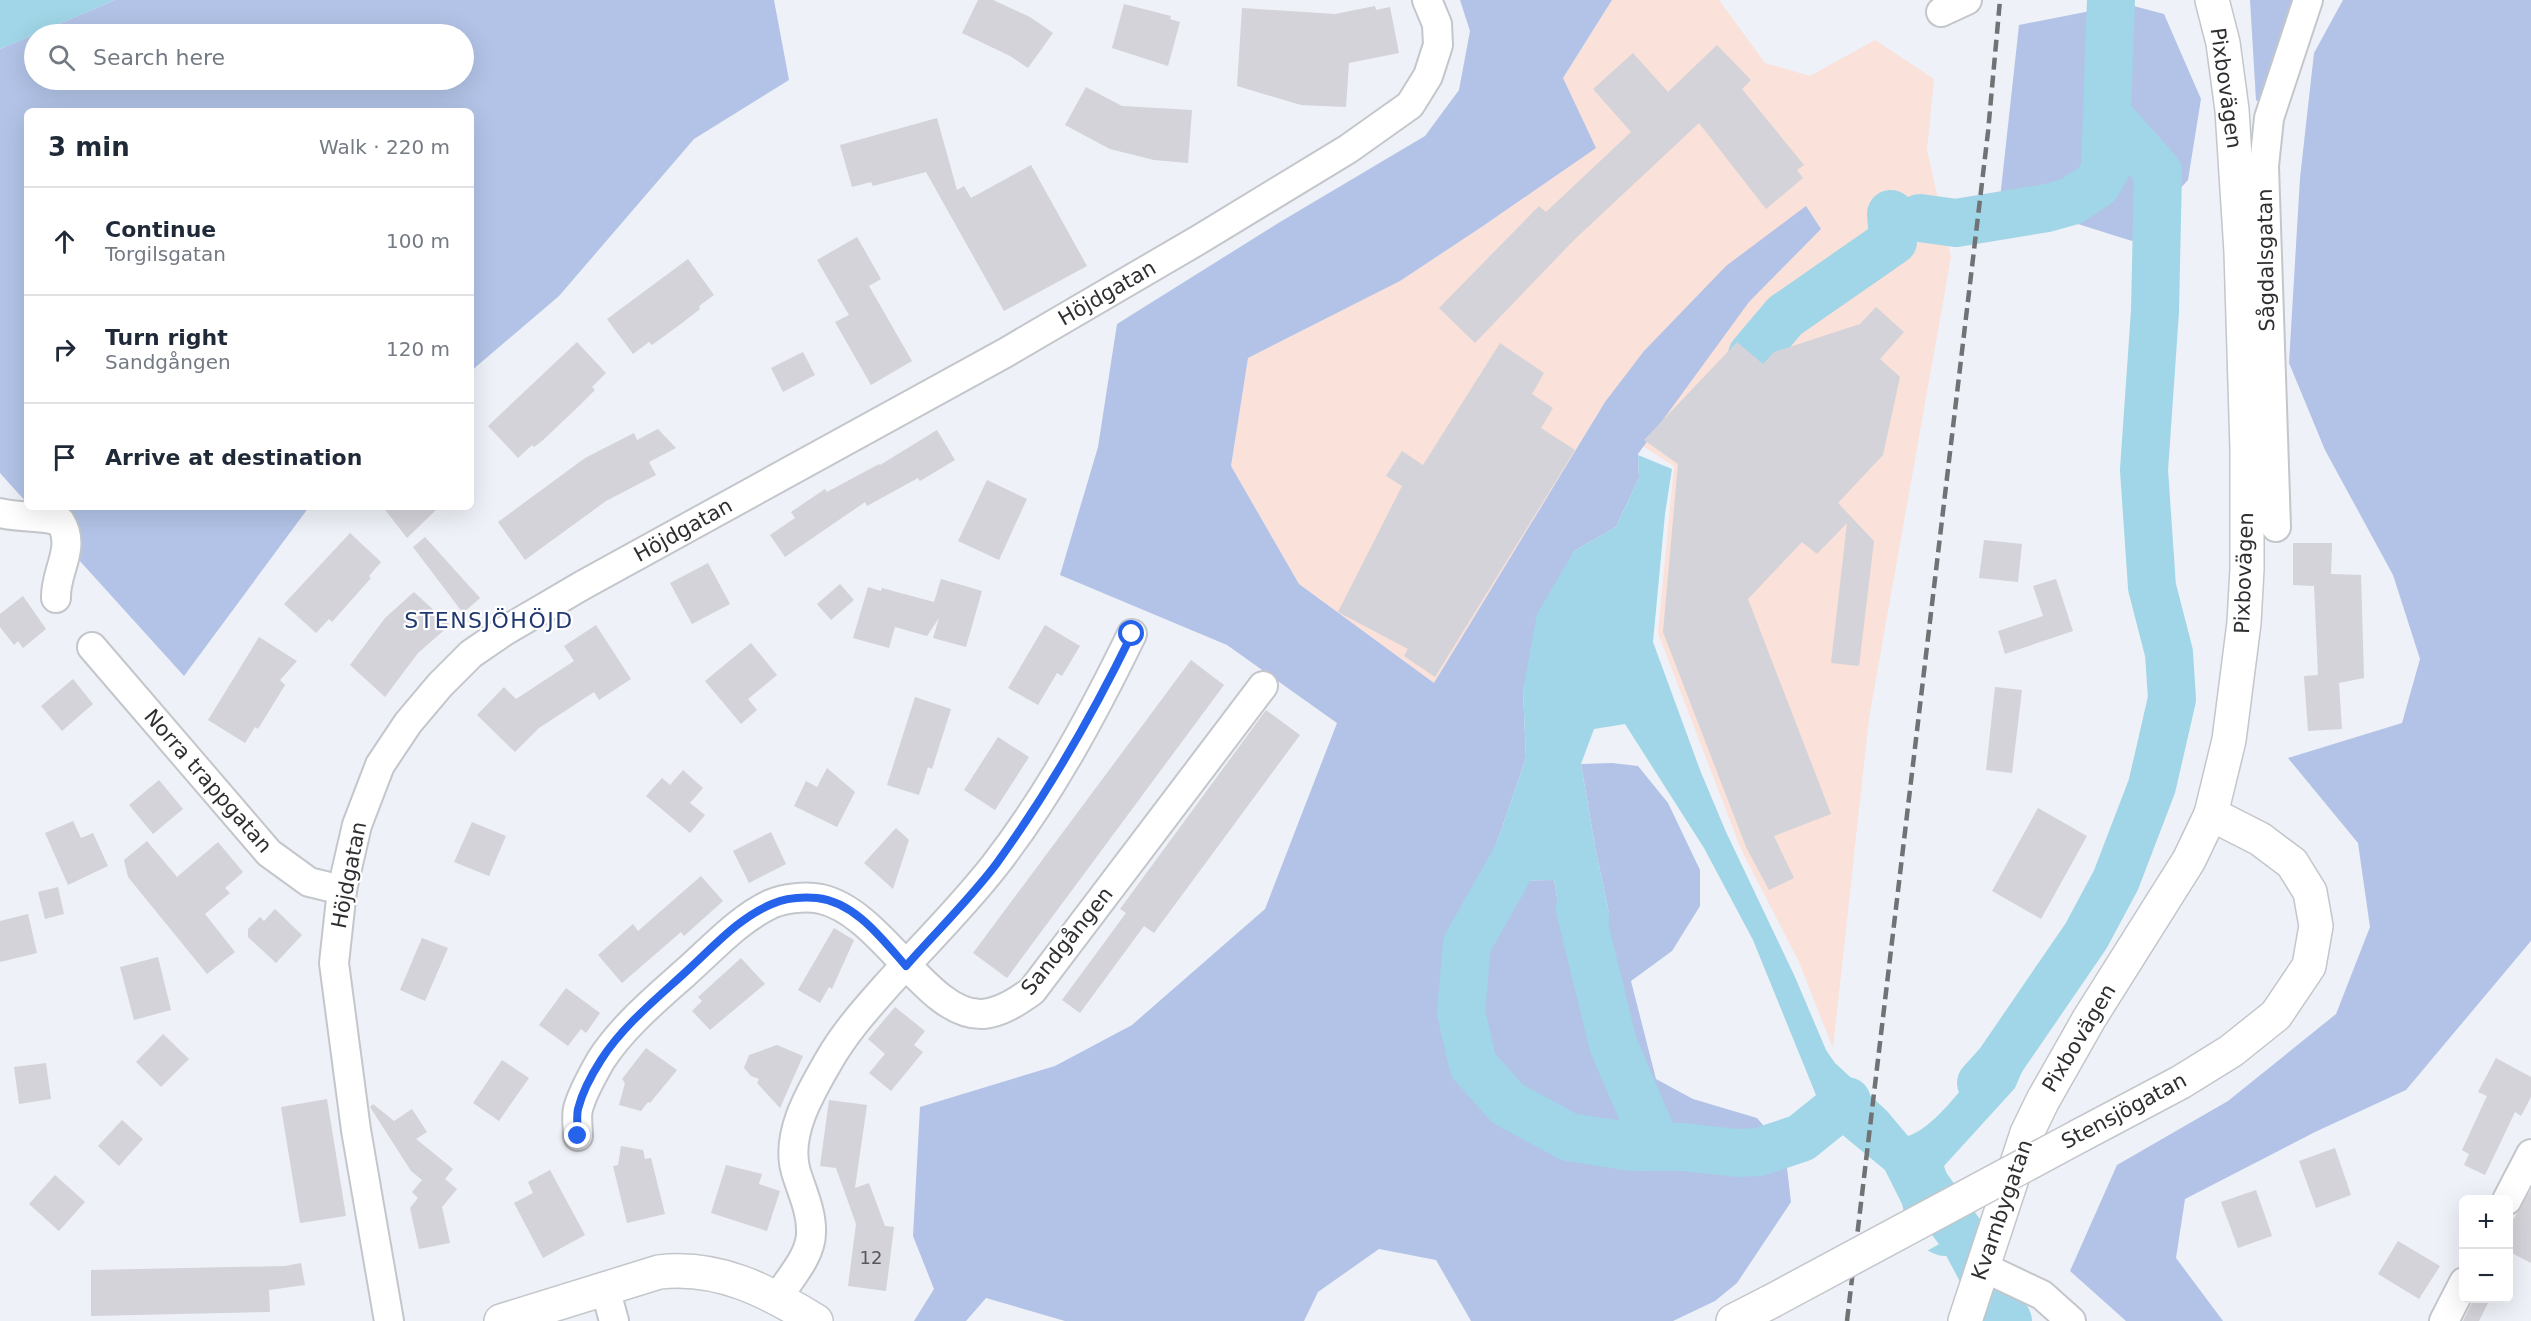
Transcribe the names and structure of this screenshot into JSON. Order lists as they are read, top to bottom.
{
  "streets": {
    "street": [
      "Pixbovägen",
      "Sågdalsgatan",
      "Höjdgatan",
      "Norra trappgatan",
      "Sandgången",
      "Stensjögatan",
      "Kvarnbygatan"
    ]
  },
  "crossings": [
    ["Pixbovägen", "Stensjögatan"],
    ["Pixbovägen", "Kvarnbygatan"],
    ["Höjdgatan", "Norra trappgatan"]
  ],
  "districts": ["STENSJÖHÖJD"],
  "house_numbers": ["12"],
  "page": {
    "search": "Search here",
    "heading": ["3 min", "Walk · 220 m"],
    "list": [
      ["Continue", "Torgilsgatan", "100 m"],
      ["Turn right", "Sandgången", "120 m"],
      "Arrive at destination"
    ],
    "map_buttons": ["+", "−"]
  }
}
